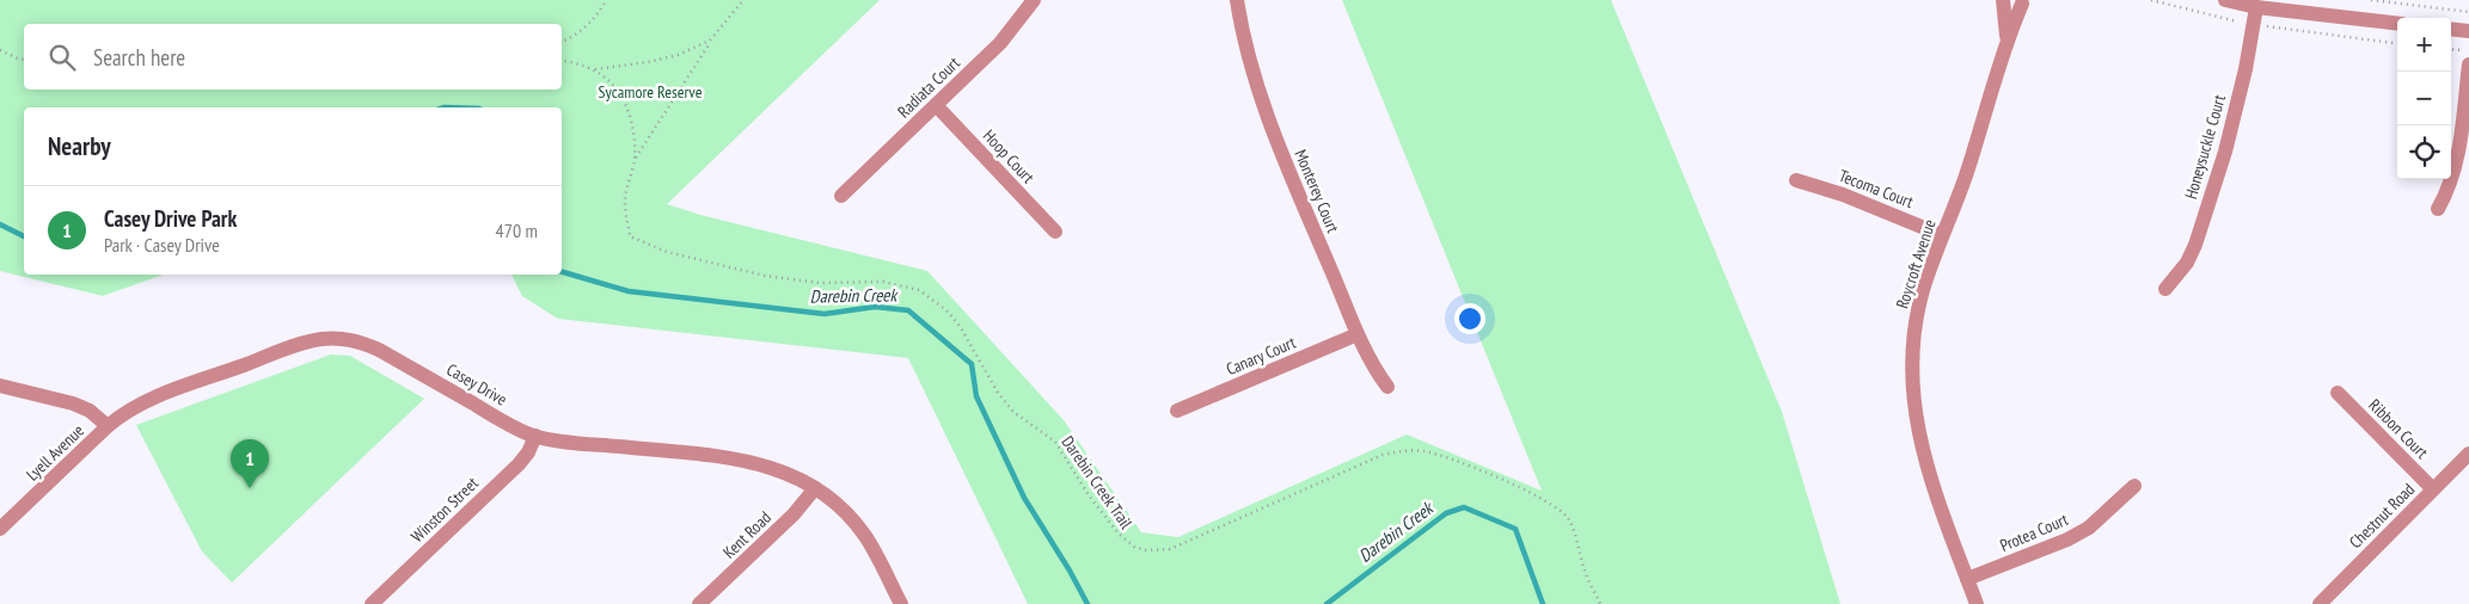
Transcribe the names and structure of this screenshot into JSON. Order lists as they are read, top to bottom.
{
  "streets": {
    "street": [
      "Radiata Court",
      "Honeysuckle Court",
      "Hoop Court",
      "Tecoma Court",
      "Monterey Court",
      "Roycroft Avenue",
      "Canary Court",
      "Casey Drive",
      "Ribbon Court",
      "Lyell Avenue",
      "Winston Street",
      "Chestnut Road",
      "Protea Court",
      "Kent Road"
    ],
    "path": ["Darebin Creek Trail"]
  },
  "crossings": [
    ["Radiata Court", "Hoop Court"],
    ["Tecoma Court", "Roycroft Avenue"],
    ["Monterey Court", "Canary Court"],
    ["Roycroft Avenue", "Protea Court"],
    ["Casey Drive", "Lyell Avenue"],
    ["Casey Drive", "Winston Street"],
    ["Casey Drive", "Kent Road"],
    ["Ribbon Court", "Chestnut Road"]
  ],
  "water": ["Darebin Creek"],
  "parks": ["Sycamore Reserve"],
  "page": {
    "map_buttons": ["+", "−"],
    "search": "Search here",
    "heading": "Nearby",
    "list": [
      {
        "mark": "1",
        "name": "Casey Drive Park",
        "note": "Park · Casey Drive",
        "value": "470 m"
      }
    ],
    "pins": "1"
  }
}
